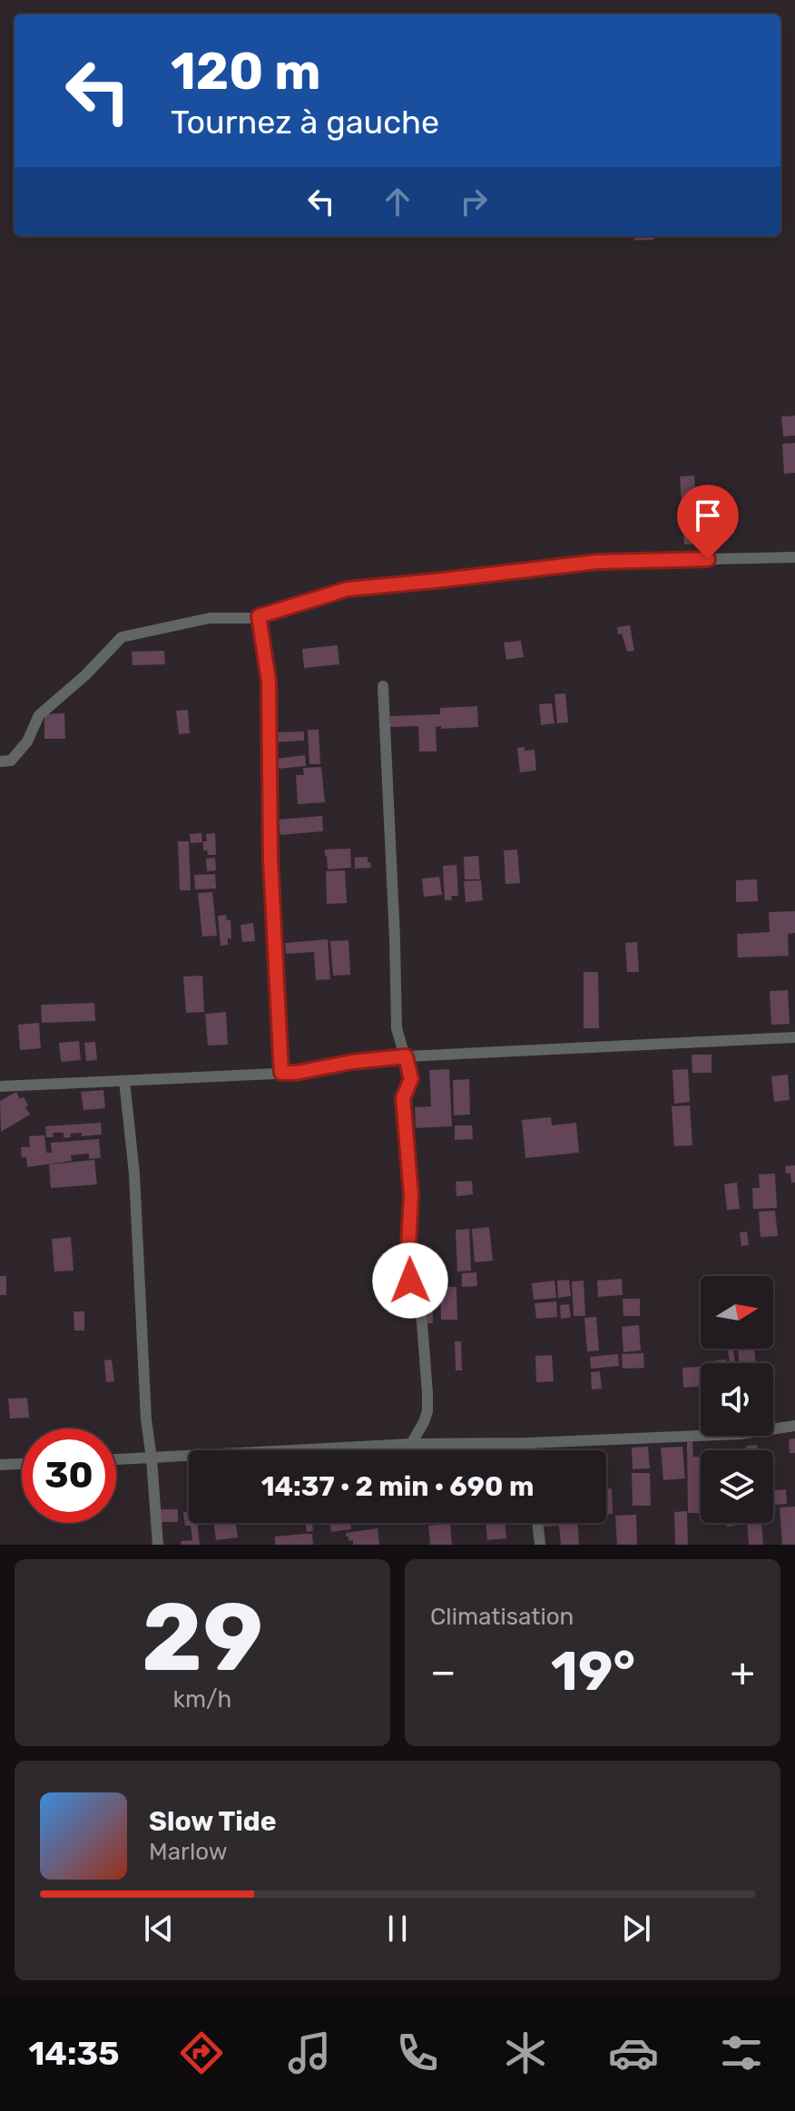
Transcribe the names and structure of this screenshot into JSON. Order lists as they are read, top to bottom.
{
  "north": "right",
  "page": {
    "turn": ["120 m", "Tournez à gauche"],
    "limit": "30",
    "trip": "14:37 · 2 min · 690 m",
    "tile": [
      ["29", "km/h"],
      "Climatisation"
    ],
    "heat": ["−", "19°", "+"],
    "song": ["Slow Tide", "Marlow"],
    "tabs": "14:35"
  }
}
